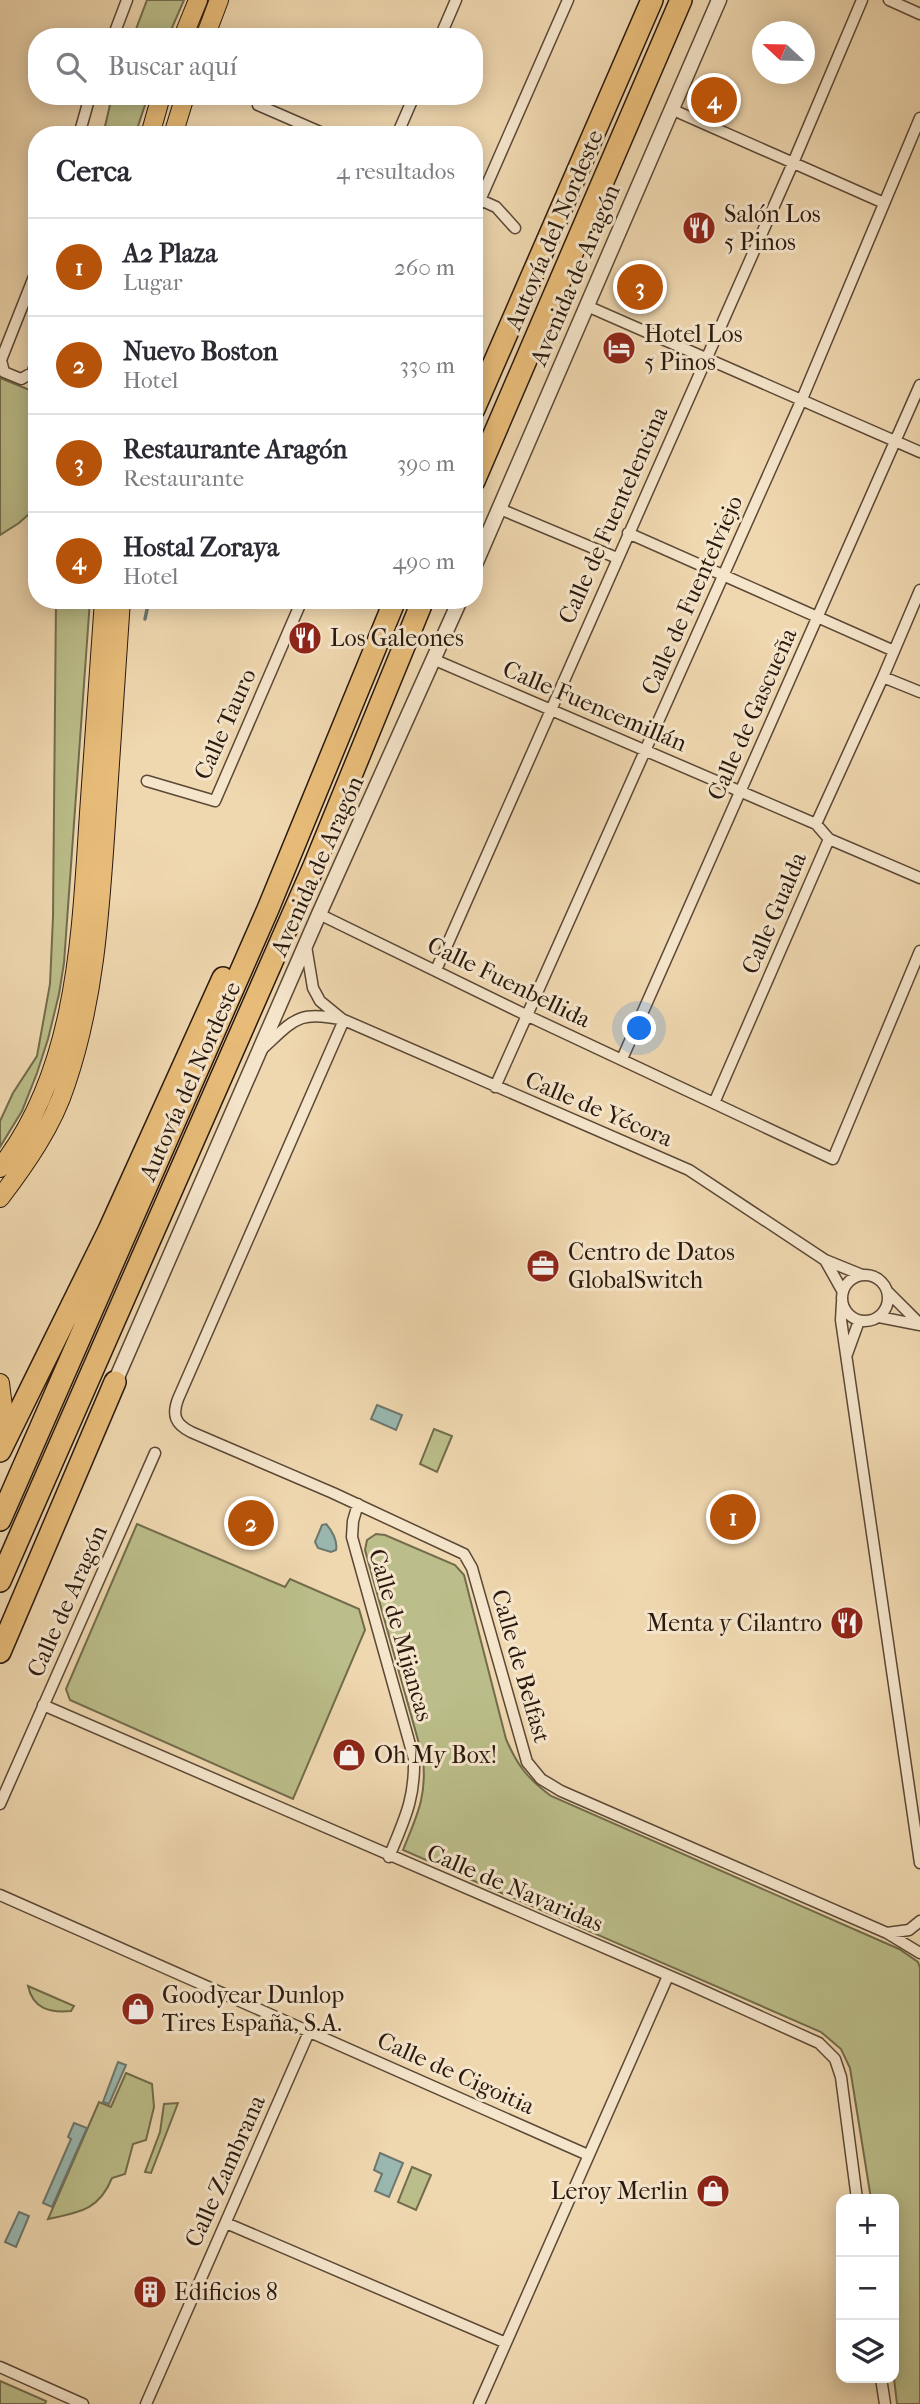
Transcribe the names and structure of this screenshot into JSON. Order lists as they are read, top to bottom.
{
  "streets": {
    "highway": ["Autovía del Nordeste"],
    "street": [
      "Avenida de Aragón",
      "Calle de Fuentelencina",
      "Calle de Fuentelviejo",
      "Calle Fuencemillán",
      "Calle de Gascueña",
      "Calle Tauro",
      "Calle Gualda",
      "Calle Fuenbellida",
      "Calle de Yécora",
      "Calle de Aragón",
      "Calle de Mijancas",
      "Calle de Belfast",
      "Calle de Navaridas",
      "Calle de Cigoitia",
      "Calle Zambrana"
    ]
  },
  "crossings": [
    ["Avenida de Aragón", "Calle Fuencemillán"],
    ["Avenida de Aragón", "Calle Fuenbellida"],
    ["Avenida de Aragón", "Calle de Yécora"],
    ["Calle de Fuentelencina", "Calle Fuencemillán"],
    ["Calle de Fuentelencina", "Calle Fuenbellida"],
    ["Calle de Fuentelviejo", "Calle Fuencemillán"],
    ["Calle de Fuentelviejo", "Calle Fuenbellida"],
    ["Calle de Fuentelviejo", "Calle de Yécora"],
    ["Calle Fuencemillán", "Calle de Gascueña"],
    ["Calle Fuencemillán", "Calle Gualda"],
    ["Calle de Gascueña", "Calle Fuenbellida"],
    ["Calle Gualda", "Calle Fuenbellida"],
    ["Calle de Yécora", "Calle de Belfast"],
    ["Calle de Aragón", "Calle de Navaridas"],
    ["Calle de Mijancas", "Calle de Belfast"],
    ["Calle de Mijancas", "Calle de Navaridas"],
    ["Calle de Cigoitia", "Calle Zambrana"]
  ],
  "places": {
    "restaurant": ["Salón Los 5 Pinos", "Los Galeones", "Menta y Cilantro"],
    "hotel": ["Hotel Los 5 Pinos"],
    "office": ["Centro de Datos GlobalSwitch"],
    "shop": ["Oh My Box!", "Goodyear Dunlop Tires España, S.A.", "Leroy Merlin"],
    "building": ["Edificios 8"]
  },
  "north": "left",
  "page": {
    "search": "Buscar aquí",
    "pins": [
      "4",
      "3",
      "1",
      "2"
    ],
    "heading": ["Cerca", "4 resultados"],
    "list": [
      {
        "mark": "1",
        "name": "A2 Plaza",
        "note": "Lugar",
        "value": "260 m"
      },
      {
        "mark": "2",
        "name": "Nuevo Boston",
        "note": "Hotel",
        "value": "330 m"
      },
      {
        "mark": "3",
        "name": "Restaurante Aragón",
        "note": "Restaurante",
        "value": "390 m"
      },
      {
        "mark": "4",
        "name": "Hostal Zoraya",
        "note": "Hotel",
        "value": "490 m"
      }
    ],
    "map_buttons": ["+", "−"]
  }
}
